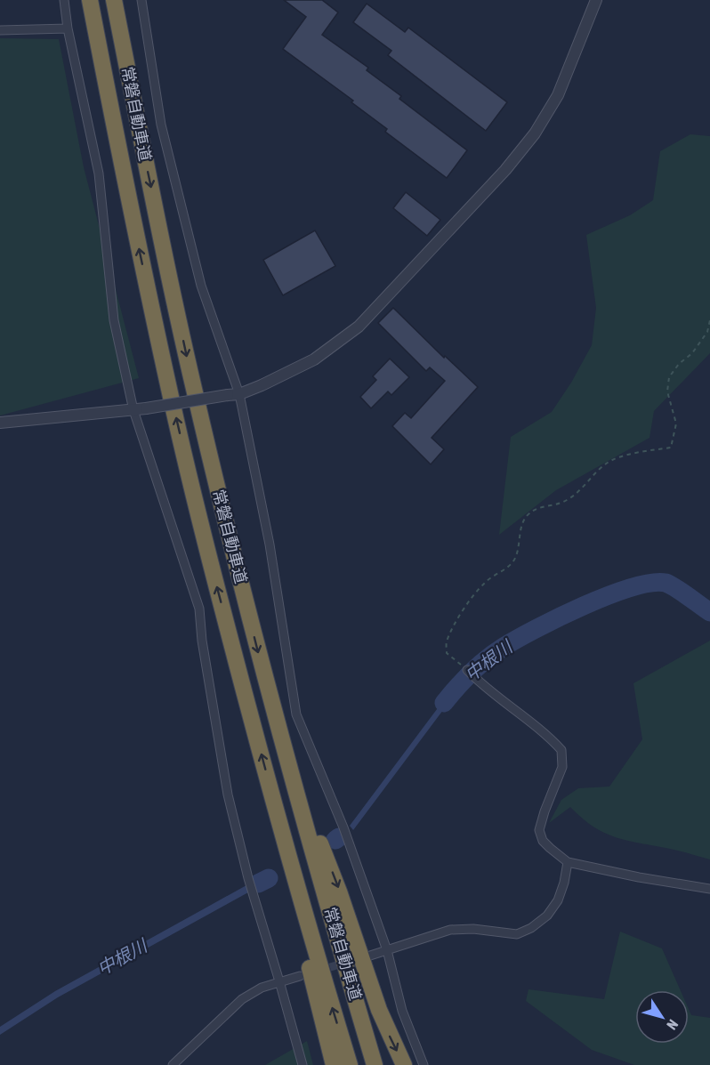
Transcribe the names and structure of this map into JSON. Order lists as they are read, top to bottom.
{
  "streets": {
    "highway": ["常磐自動車道"]
  },
  "water": ["中根川"],
  "north": "bottom right"
}
